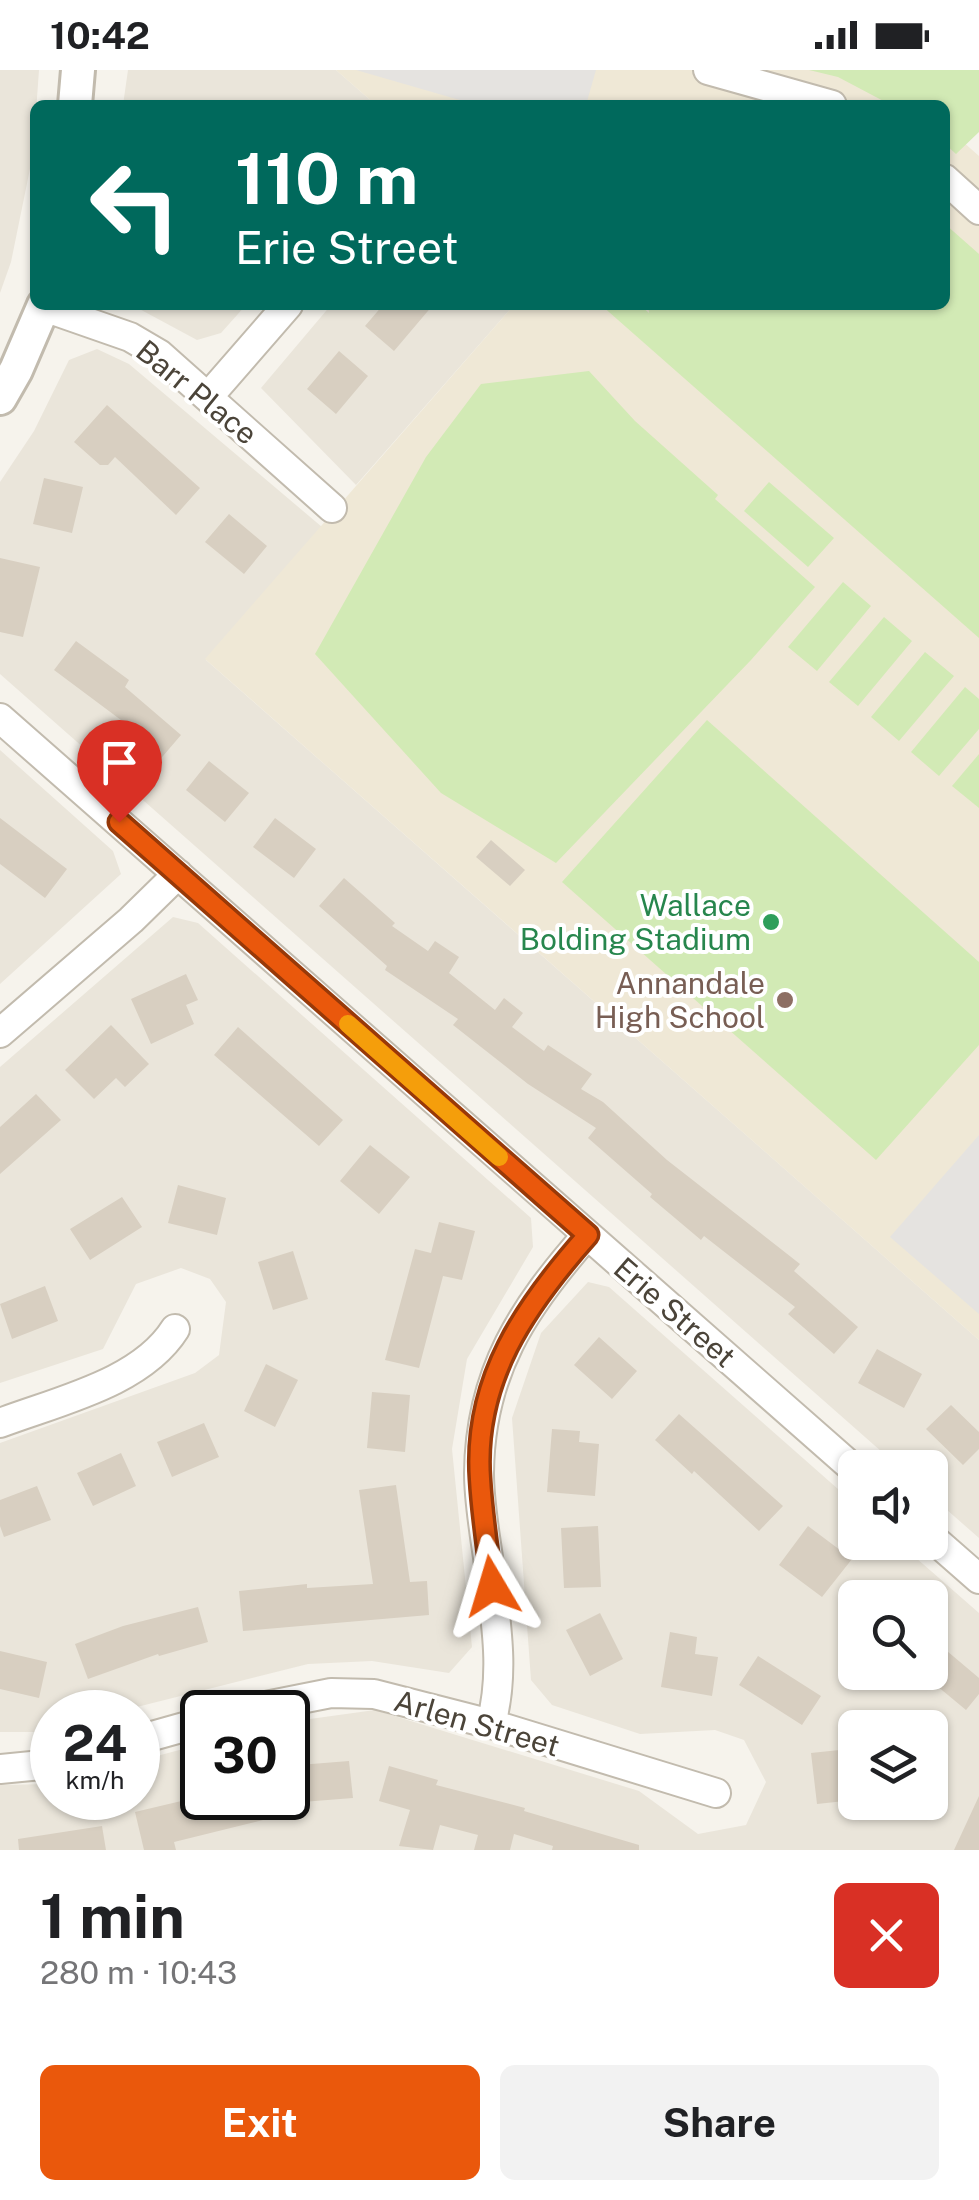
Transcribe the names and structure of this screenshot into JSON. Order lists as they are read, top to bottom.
{
  "streets": {
    "street": ["Barr Place", "Erie Street", "Arlen Street"]
  },
  "places": ["Wallace Bolding Stadium", "Annandale High School"],
  "page": {
    "status": "10:42",
    "turn": ["110 m", "Erie Street"],
    "speed": "24 km/h",
    "limit": "30",
    "heading": ["1 min", "280 m · 10:43"],
    "buttons": ["Exit", "Share"]
  }
}
